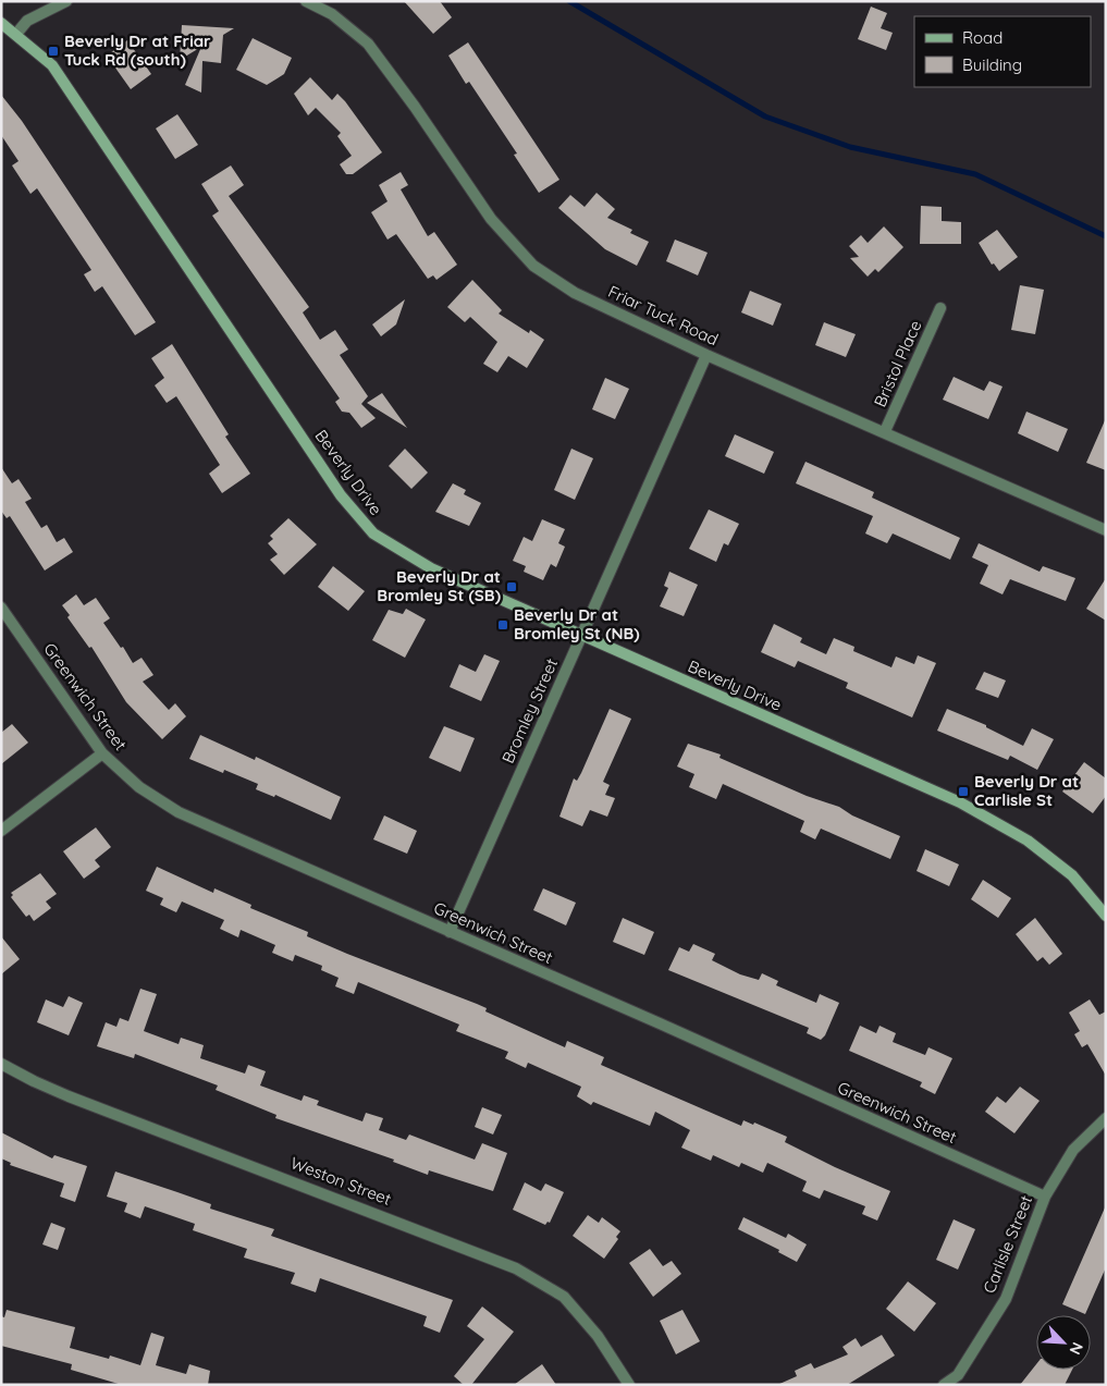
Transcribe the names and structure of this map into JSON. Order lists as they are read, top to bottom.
{
  "streets": {
    "street": [
      "Friar Tuck Road",
      "Bristol Place",
      "Beverly Drive",
      "Greenwich Street",
      "Bromley Street",
      "Weston Street",
      "Carlisle Street"
    ]
  },
  "crossings": [
    ["Friar Tuck Road", "Bristol Place"],
    ["Friar Tuck Road", "Bromley Street"],
    ["Beverly Drive", "Bromley Street"],
    ["Greenwich Street", "Bromley Street"],
    ["Greenwich Street", "Carlisle Street"]
  ],
  "places": {
    "transit": [
      "Beverly Dr at Friar Tuck Rd (south)",
      "Beverly Dr at Bromley St (SB)",
      "Beverly Dr at Bromley St (NB)",
      "Beverly Dr at Carlisle St"
    ]
  },
  "legend": ["Road", "Building"],
  "north": "bottom right"
}
